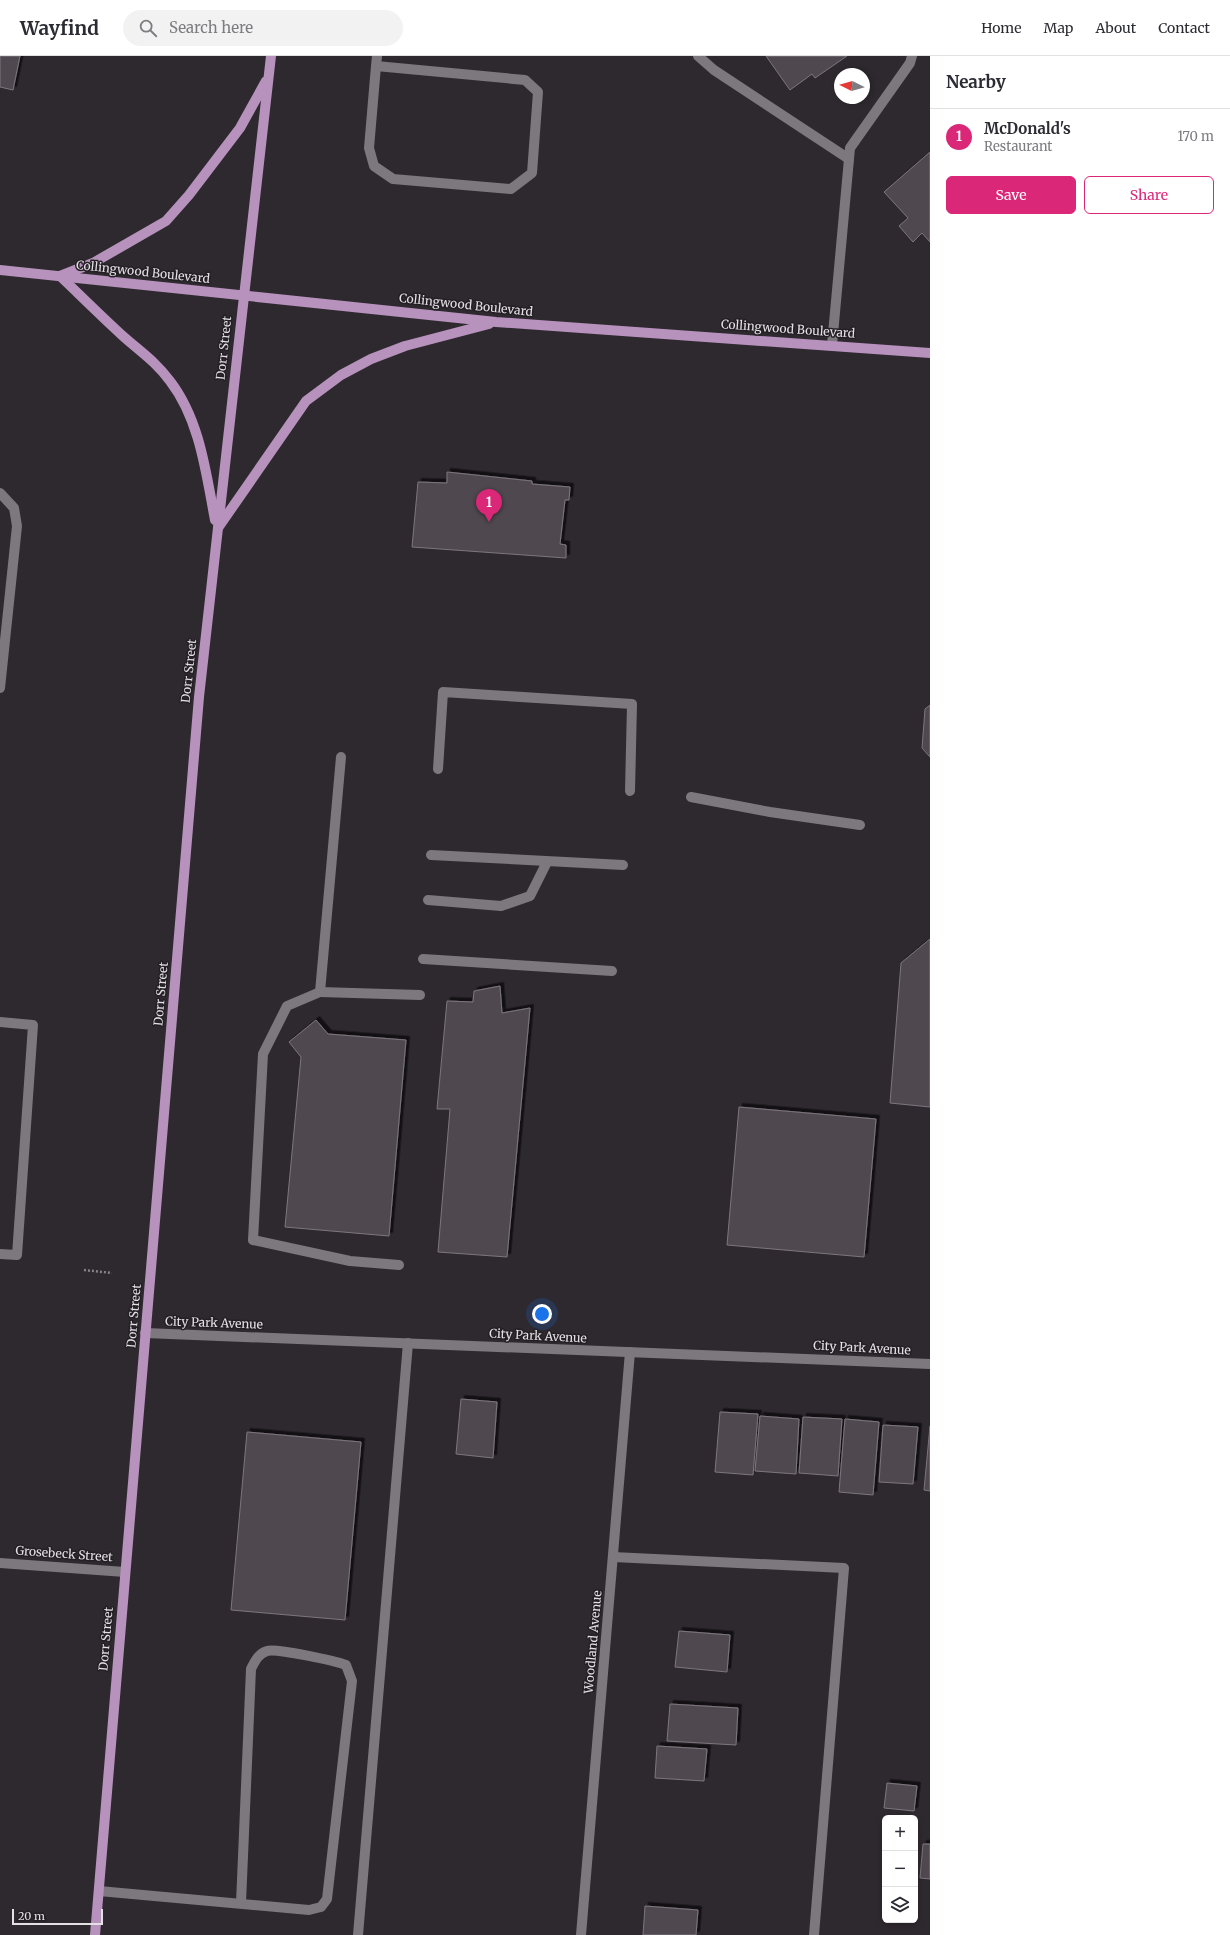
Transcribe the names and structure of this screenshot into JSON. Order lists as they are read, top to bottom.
{
  "streets": {
    "main road": ["Collingwood Boulevard", "Dorr Street"],
    "street": ["City Park Avenue", "Grosebeck Street", "Woodland Avenue"]
  },
  "crossings": [
    ["Collingwood Boulevard", "Dorr Street"],
    ["Dorr Street", "City Park Avenue"],
    ["Dorr Street", "Grosebeck Street"],
    ["City Park Avenue", "Woodland Avenue"]
  ],
  "scale_bar": "20 m",
  "north": "left",
  "page": {
    "header": "Wayfind",
    "search": "Search here",
    "nav": [
      "Home",
      "Map",
      "About",
      "Contact"
    ],
    "heading": "Nearby",
    "list": [
      {
        "mark": "1",
        "name": "McDonald's",
        "note": "Restaurant",
        "value": "170 m"
      }
    ],
    "buttons": ["Save", "Share"],
    "pins": "1",
    "map_buttons": ["+", "−"],
    "scale": "20 m"
  }
}
